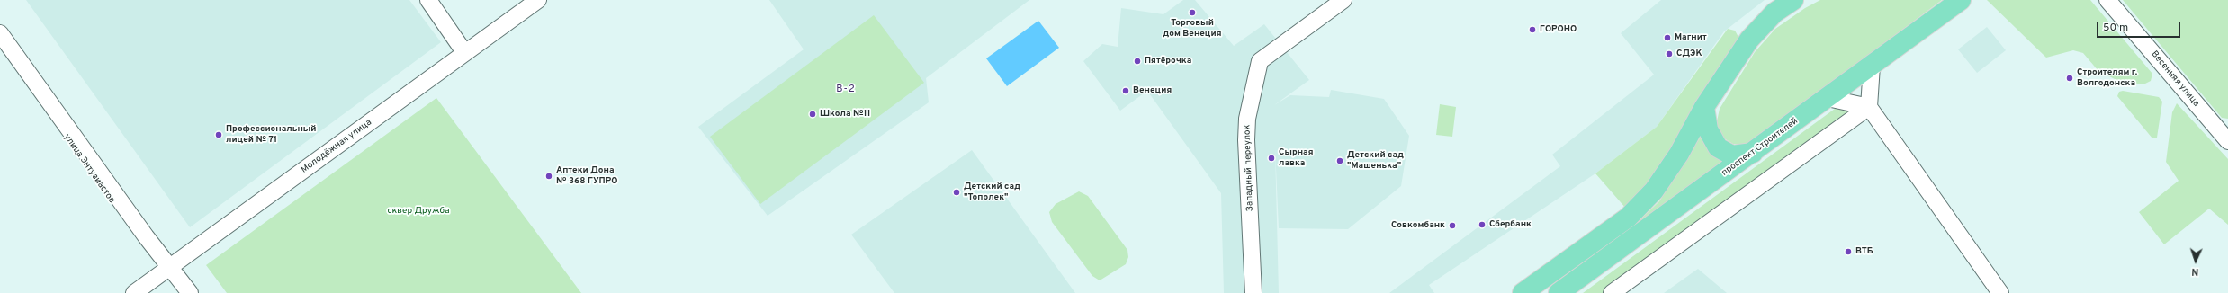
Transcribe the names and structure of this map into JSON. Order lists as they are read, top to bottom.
{
  "streets": {
    "main road": ["проспект Строителей"],
    "street": [
      "Весенняя улица",
      "Молодёжная улица",
      "Западный переулок",
      "улица Энтузиастов"
    ]
  },
  "crossings": [
    ["Молодёжная улица", "улица Энтузиастов"]
  ],
  "districts": ["В-2"],
  "parks": ["сквер Дружба"],
  "places": [
    "Торговый дом Венеция",
    "ГОРОНО",
    "Магнит",
    "СДЭК",
    "Пятёрочка",
    "Строителям г. Волгодонска",
    "Венеция",
    "Школа №11",
    "Профессиональный лицей № 71",
    "Сырная лавка",
    "Детский сад \"Машенька\"",
    "Аптеки Дона № 368 ГУПРО",
    "Детский сад \"Тополек\"",
    "Сбербанк",
    "Совкомбанк",
    "ВТБ"
  ],
  "scale_bar": "50 m",
  "north": "bottom"
}
